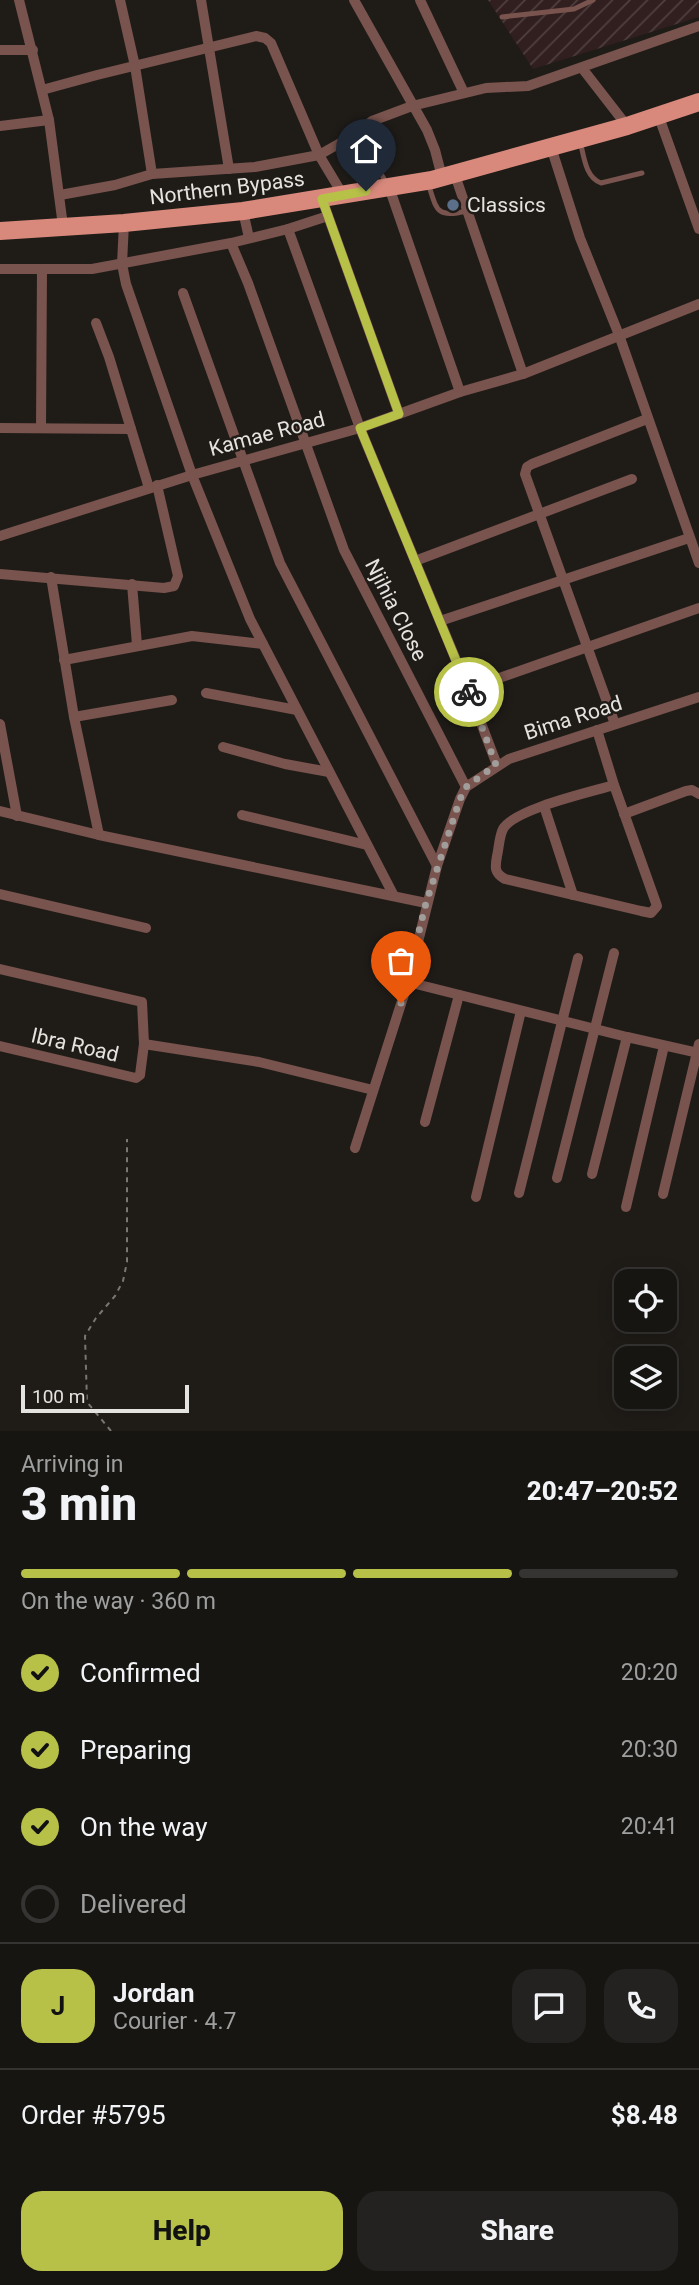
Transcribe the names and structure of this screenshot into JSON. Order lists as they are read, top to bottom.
{
  "streets": {
    "main road": ["Northern Bypass"],
    "street": [
      "Kamae Road",
      "Njihia Close",
      "Bima Road",
      "Ibra Road"
    ]
  },
  "crossings": [
    ["Kamae Road", "Njihia Close"],
    ["Njihia Close", "Bima Road"]
  ],
  "places": ["Classics"],
  "scale_bar": "100 m",
  "page": {
    "scale": "100 m",
    "heading": ["3 min", "Arriving in", "20:47–20:52"],
    "panel": [
      "Jordan",
      "Courier · 4.7",
      "Order #5795",
      "$8.48"
    ],
    "bar": "On the way · 360 m",
    "list": [
      ["Confirmed", "20:20"],
      ["Preparing", "20:30"],
      ["On the way", "20:41"],
      "Delivered"
    ],
    "round": "J",
    "buttons": ["Help", "Share"]
  }
}
